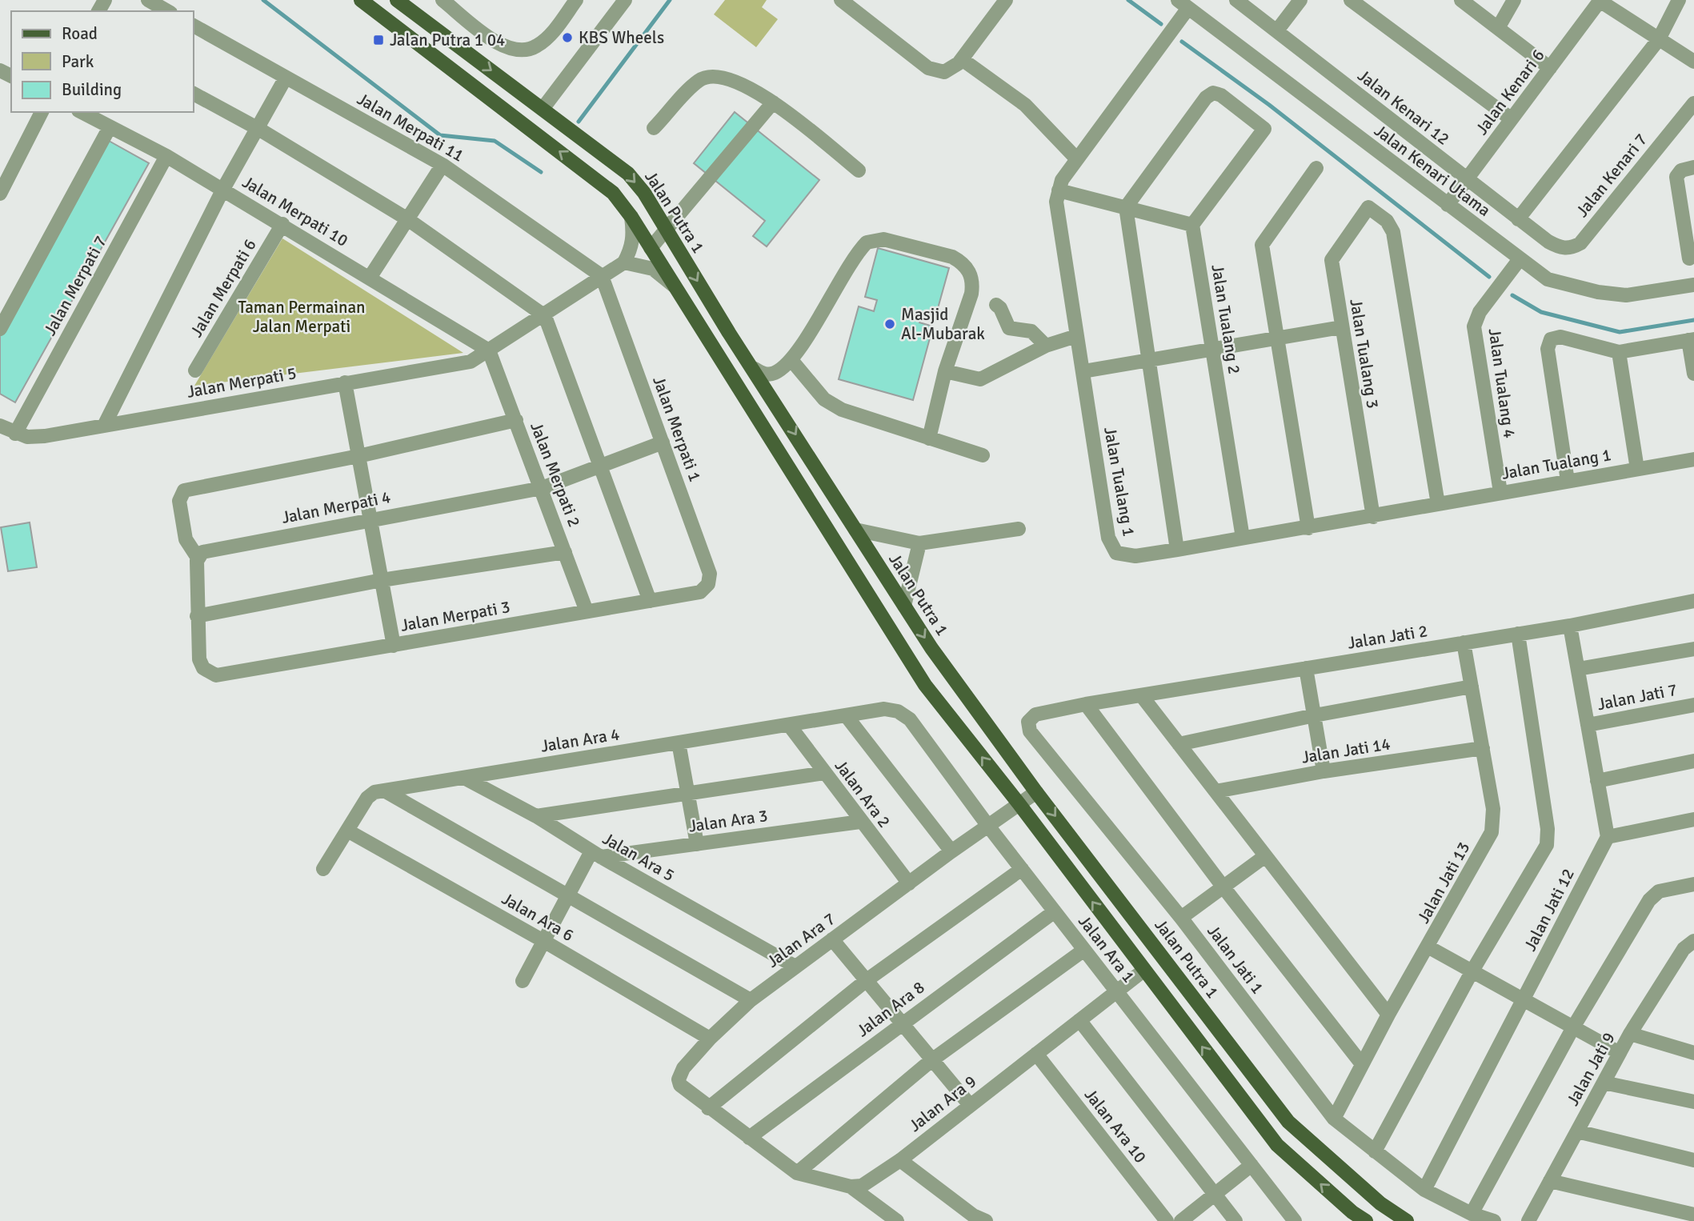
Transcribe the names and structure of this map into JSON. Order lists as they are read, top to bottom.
{
  "streets": {
    "main road": ["Jalan Putra 1"],
    "street": [
      "Jalan Kenari 6",
      "Jalan Kenari 12",
      "Jalan Merpati 11",
      "Jalan Kenari Utama",
      "Jalan Kenari 7",
      "Jalan Merpati 10",
      "Jalan Merpati 7",
      "Jalan Merpati 6",
      "Jalan Tualang 2",
      "Jalan Tualang 3",
      "Jalan Merpati 5",
      "Jalan Tualang 4",
      "Jalan Merpati 1",
      "Jalan Tualang 1",
      "Jalan Merpati 2",
      "Jalan Merpati 4",
      "Jalan Merpati 3",
      "Jalan Jati 2",
      "Jalan Jati 7",
      "Jalan Ara 4",
      "Jalan Jati 14",
      "Jalan Ara 2",
      "Jalan Ara 3",
      "Jalan Ara 5",
      "Jalan Jati 13",
      "Jalan Jati 12",
      "Jalan Ara 6",
      "Jalan Ara 7",
      "Jalan Ara 1",
      "Jalan Jati 1",
      "Jalan Ara 8",
      "Jalan Jati 9",
      "Jalan Ara 9",
      "Jalan Ara 10"
    ]
  },
  "crossings": [
    ["Jalan Kenari 6", "Jalan Kenari 12"],
    ["Jalan Kenari 6", "Jalan Kenari Utama"],
    ["Jalan Kenari 12", "Jalan Kenari 7"],
    ["Jalan Merpati 11", "Jalan Merpati 5"],
    ["Jalan Merpati 11", "Jalan Merpati 1"],
    ["Jalan Kenari Utama", "Jalan Tualang 4"],
    ["Jalan Kenari Utama", "Jalan Tualang 1"],
    ["Jalan Merpati 10", "Jalan Merpati 7"],
    ["Jalan Merpati 10", "Jalan Merpati 6"],
    ["Jalan Merpati 10", "Jalan Merpati 5"],
    ["Jalan Merpati 10", "Jalan Merpati 2"],
    ["Jalan Putra 1", "Jalan Ara 7"],
    ["Jalan Merpati 7", "Jalan Merpati 5"],
    ["Jalan Tualang 2", "Jalan Tualang 1"],
    ["Jalan Tualang 3", "Jalan Tualang 1"],
    ["Jalan Merpati 5", "Jalan Merpati 1"],
    ["Jalan Merpati 5", "Jalan Merpati 2"],
    ["Jalan Tualang 4", "Jalan Tualang 1"],
    ["Jalan Merpati 1", "Jalan Merpati 4"],
    ["Jalan Merpati 1", "Jalan Merpati 3"],
    ["Jalan Merpati 2", "Jalan Merpati 4"],
    ["Jalan Merpati 2", "Jalan Merpati 3"],
    ["Jalan Jati 2", "Jalan Jati 13"],
    ["Jalan Jati 2", "Jalan Jati 1"],
    ["Jalan Ara 4", "Jalan Ara 2"],
    ["Jalan Ara 4", "Jalan Ara 5"],
    ["Jalan Ara 4", "Jalan Ara 6"],
    ["Jalan Ara 4", "Jalan Ara 1"],
    ["Jalan Jati 14", "Jalan Jati 13"],
    ["Jalan Ara 2", "Jalan Ara 3"],
    ["Jalan Ara 2", "Jalan Ara 7"],
    ["Jalan Ara 3", "Jalan Ara 5"],
    ["Jalan Ara 5", "Jalan Ara 7"],
    ["Jalan Jati 13", "Jalan Jati 1"],
    ["Jalan Jati 12", "Jalan Jati 1"],
    ["Jalan Ara 6", "Jalan Ara 7"],
    ["Jalan Ara 7", "Jalan Ara 1"],
    ["Jalan Ara 7", "Jalan Ara 8"],
    ["Jalan Ara 1", "Jalan Ara 8"],
    ["Jalan Ara 1", "Jalan Ara 9"],
    ["Jalan Ara 9", "Jalan Ara 10"]
  ],
  "parks": ["Taman Permainan Jalan Merpati"],
  "places": {
    "other": ["KBS Wheels", "Masjid Al-Mubarak"],
    "transit": ["Jalan Putra 1 04"]
  },
  "legend": ["Road", "Park", "Building"]
}
